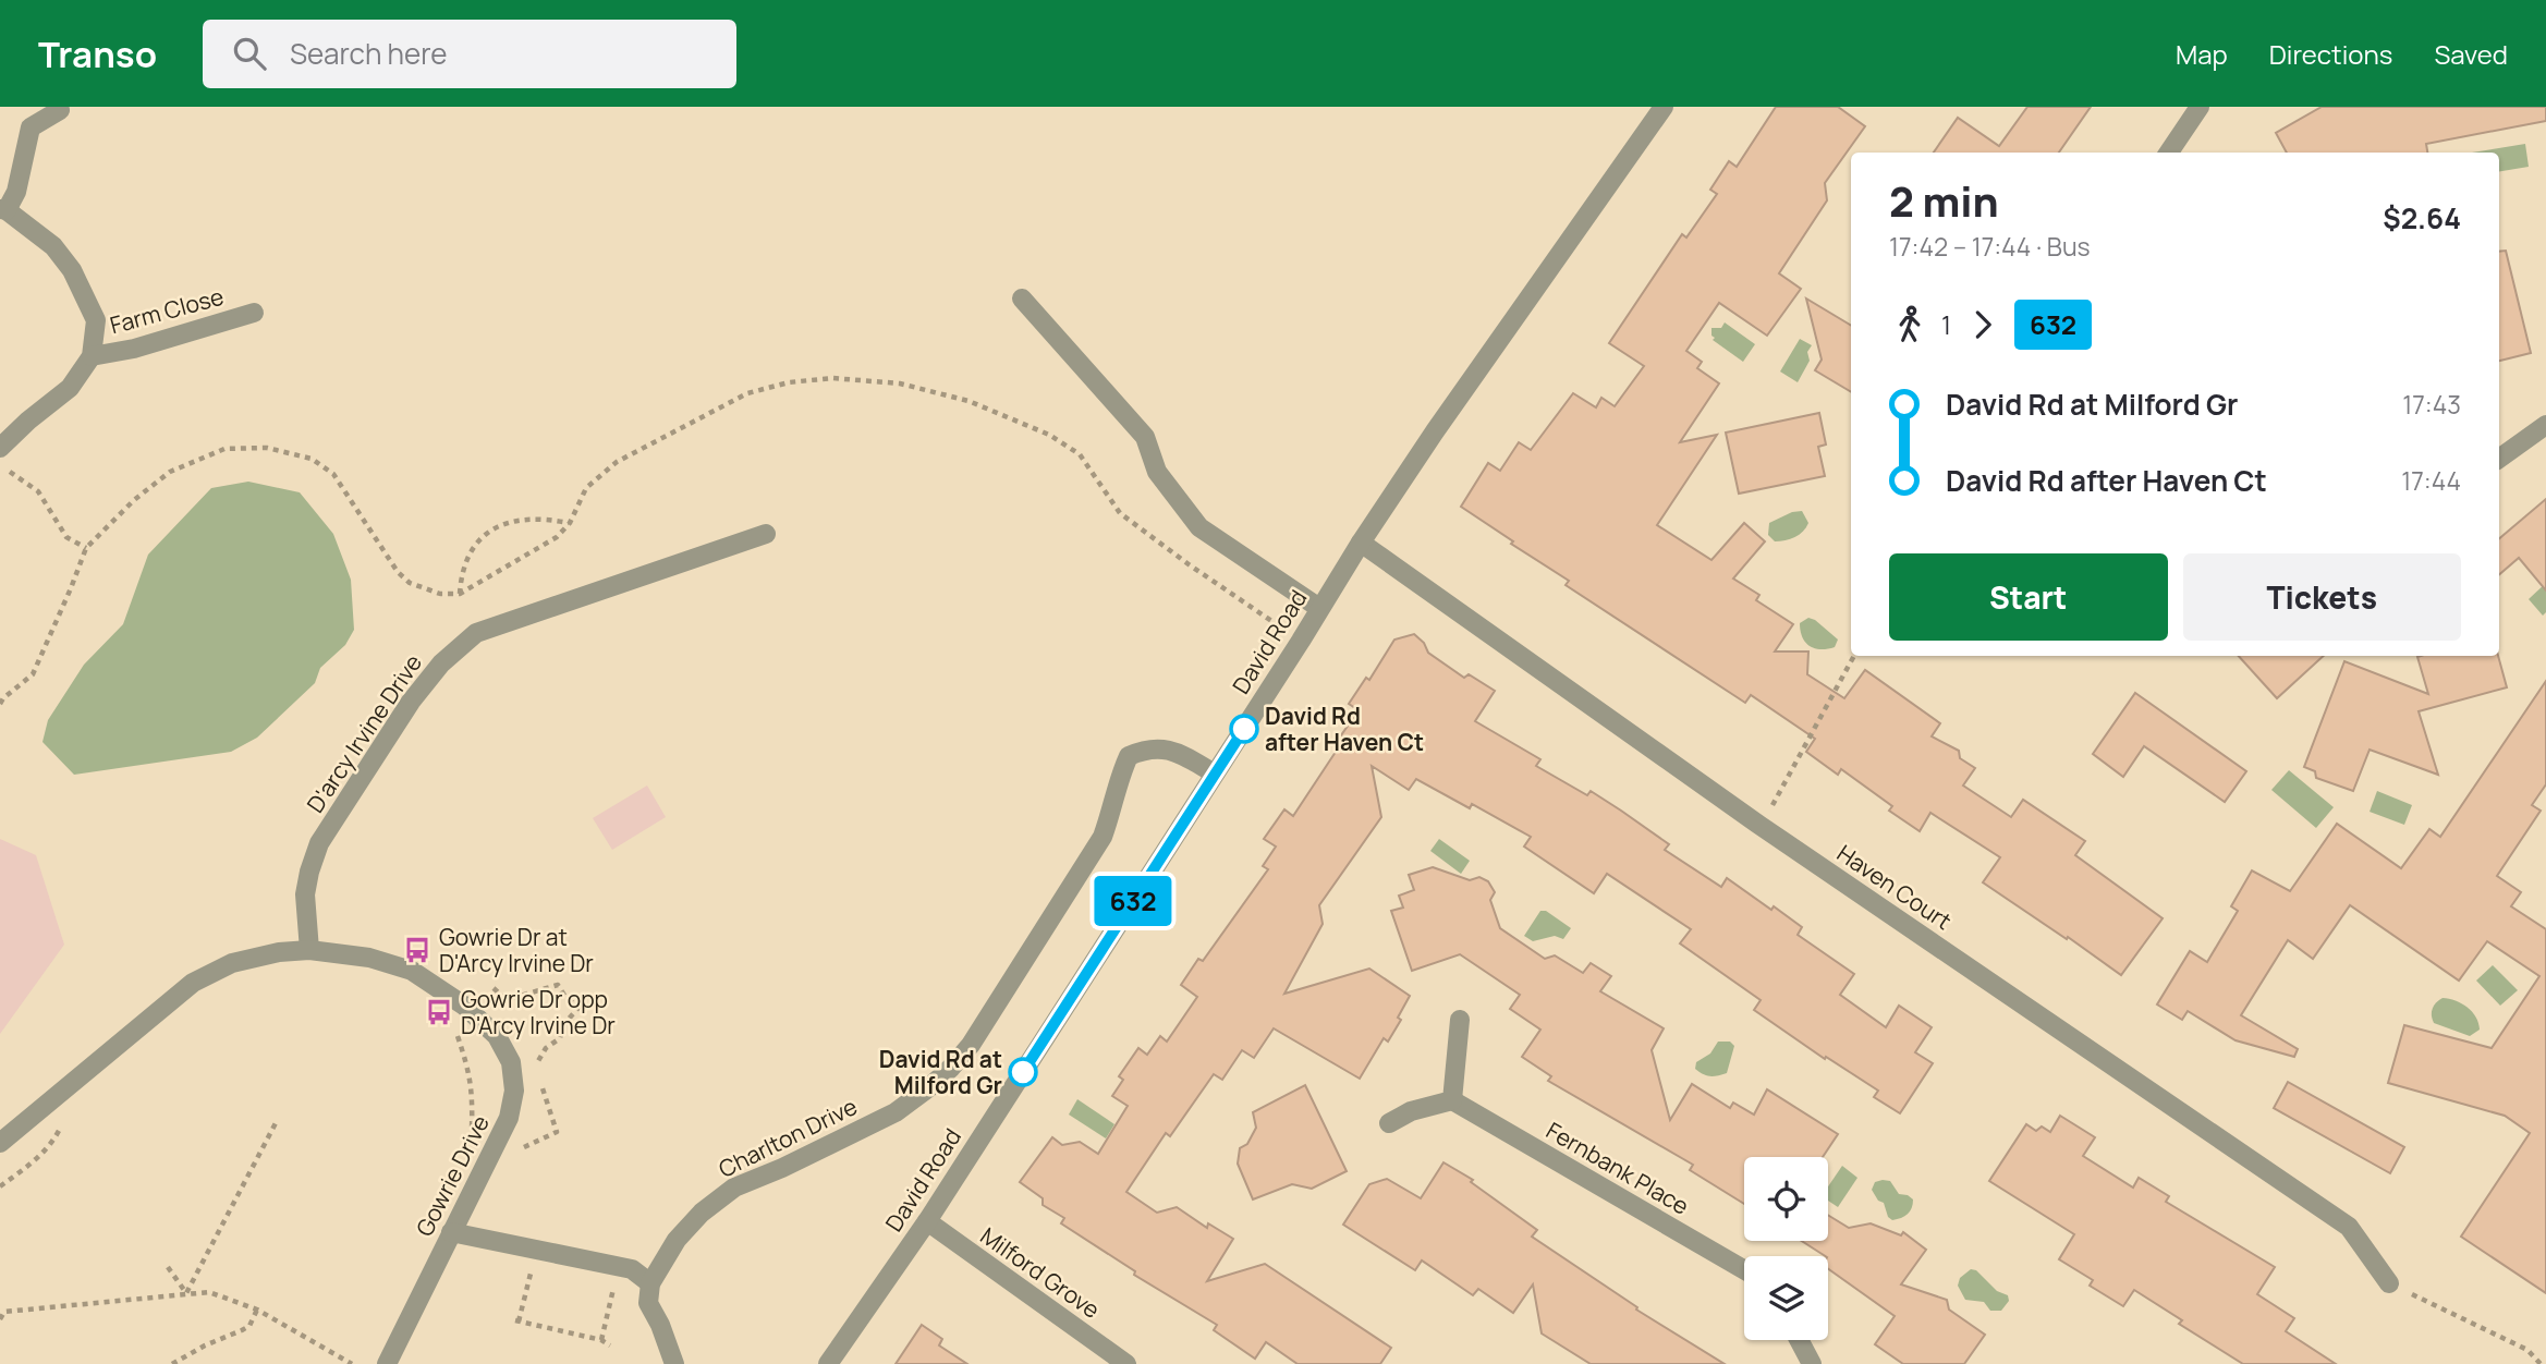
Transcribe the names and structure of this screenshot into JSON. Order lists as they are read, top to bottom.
{
  "streets": {
    "street": [
      "Farm Close",
      "David Road",
      "D'arcy Irvine Drive",
      "Haven Court",
      "Charlton Drive",
      "Fernbank Place",
      "Gowrie Drive",
      "Milford Grove"
    ]
  },
  "crossings": [
    ["David Road", "Haven Court"],
    ["David Road", "Charlton Drive"],
    ["David Road", "Milford Grove"],
    ["D'arcy Irvine Drive", "Gowrie Drive"]
  ],
  "places": {
    "other": ["David Rd after Haven Ct", "David Rd at Milford Gr"],
    "bus stop": ["Gowrie Dr at D'Arcy Irvine Dr", "Gowrie Dr opp D'Arcy Irvine Dr"]
  },
  "lines": ["bus line 632"],
  "page": {
    "header": "Transo",
    "search": "Search here",
    "nav": ["Map", "Directions", "Saved"],
    "on_map": "632",
    "heading": ["2 min", "17:42 – 17:44 · Bus", "$2.64"],
    "legs": ["1", "632"],
    "list": [
      {
        "name": "David Rd at Milford Gr",
        "value": "17:43"
      },
      {
        "name": "David Rd after Haven Ct",
        "value": "17:44"
      }
    ],
    "buttons": ["Start", "Tickets"]
  }
}
